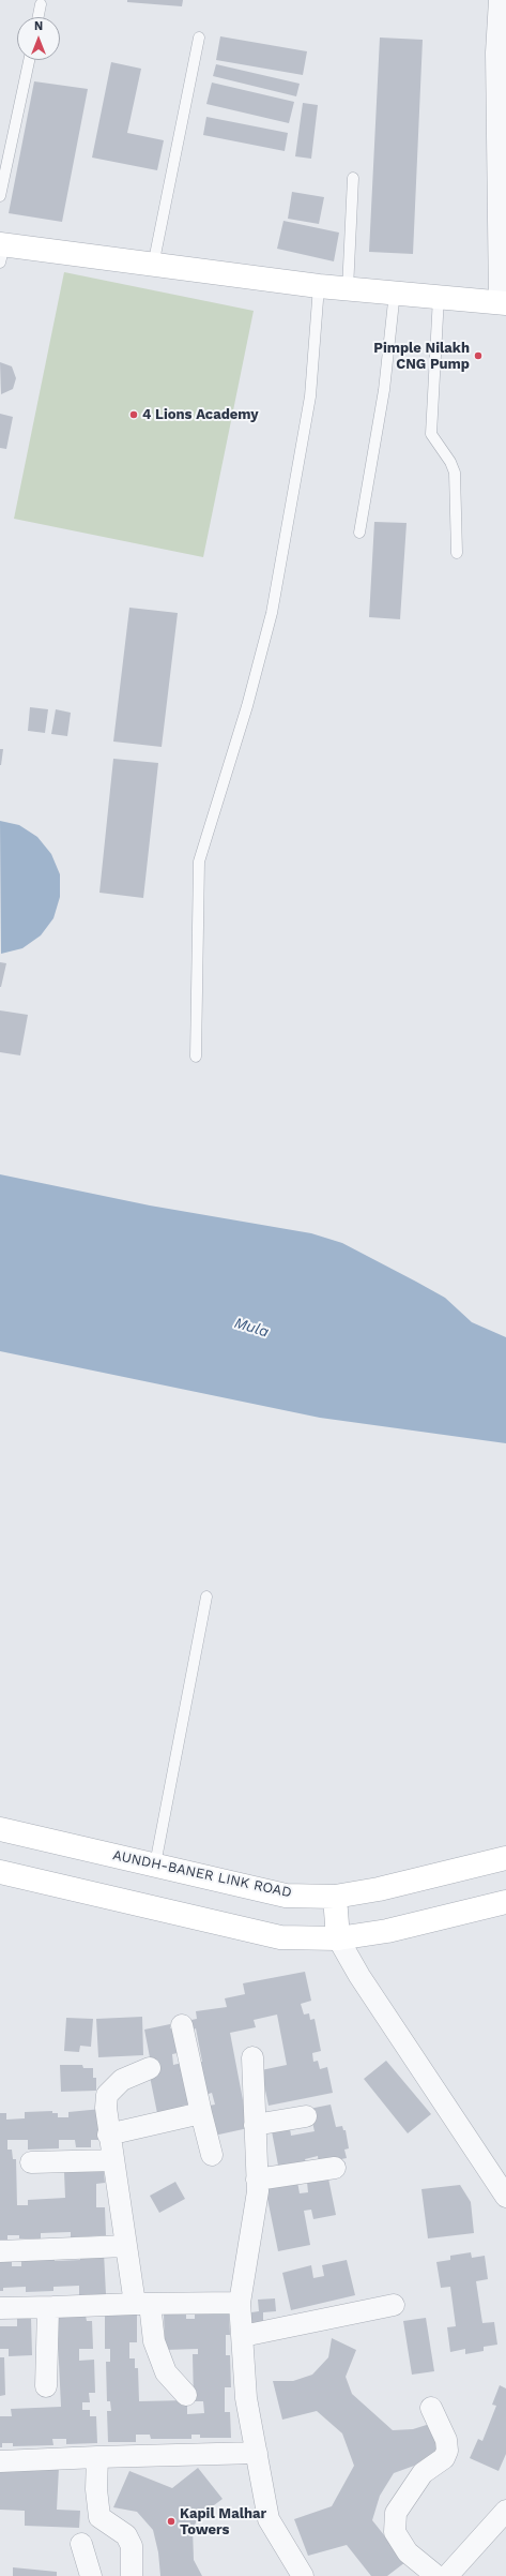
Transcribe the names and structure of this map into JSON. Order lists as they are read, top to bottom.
{
  "streets": {
    "main road": ["AUNDH-BANER LINK ROAD"]
  },
  "water": ["Mula"],
  "places": ["Pimple Nilakh CNG Pump", "4 Lions Academy", "Kapil Malhar Towers"],
  "north": "top"
}
